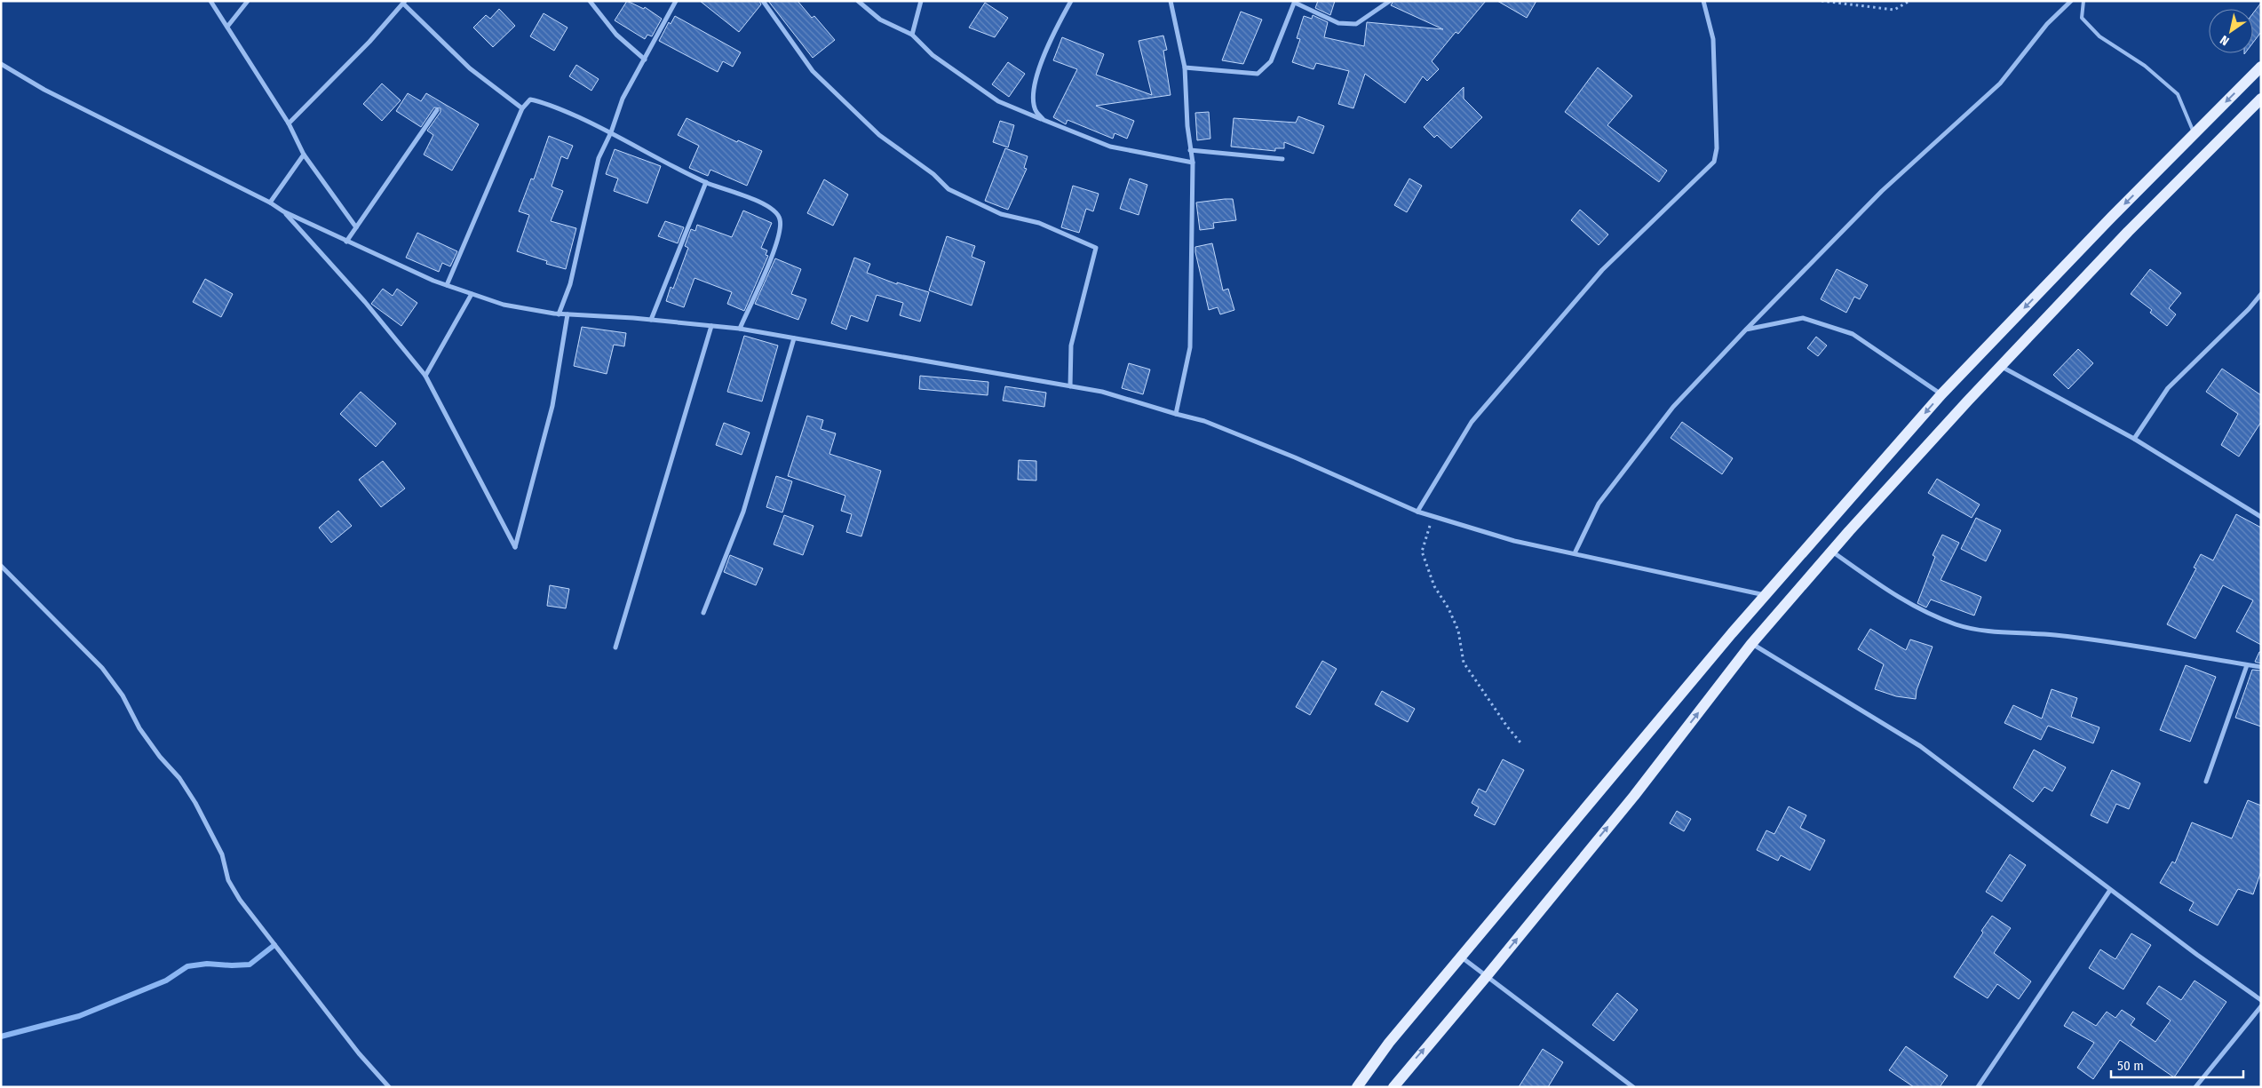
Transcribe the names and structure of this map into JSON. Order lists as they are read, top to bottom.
{
  "scale_bar": "50 m",
  "north": "bottom left"
}
